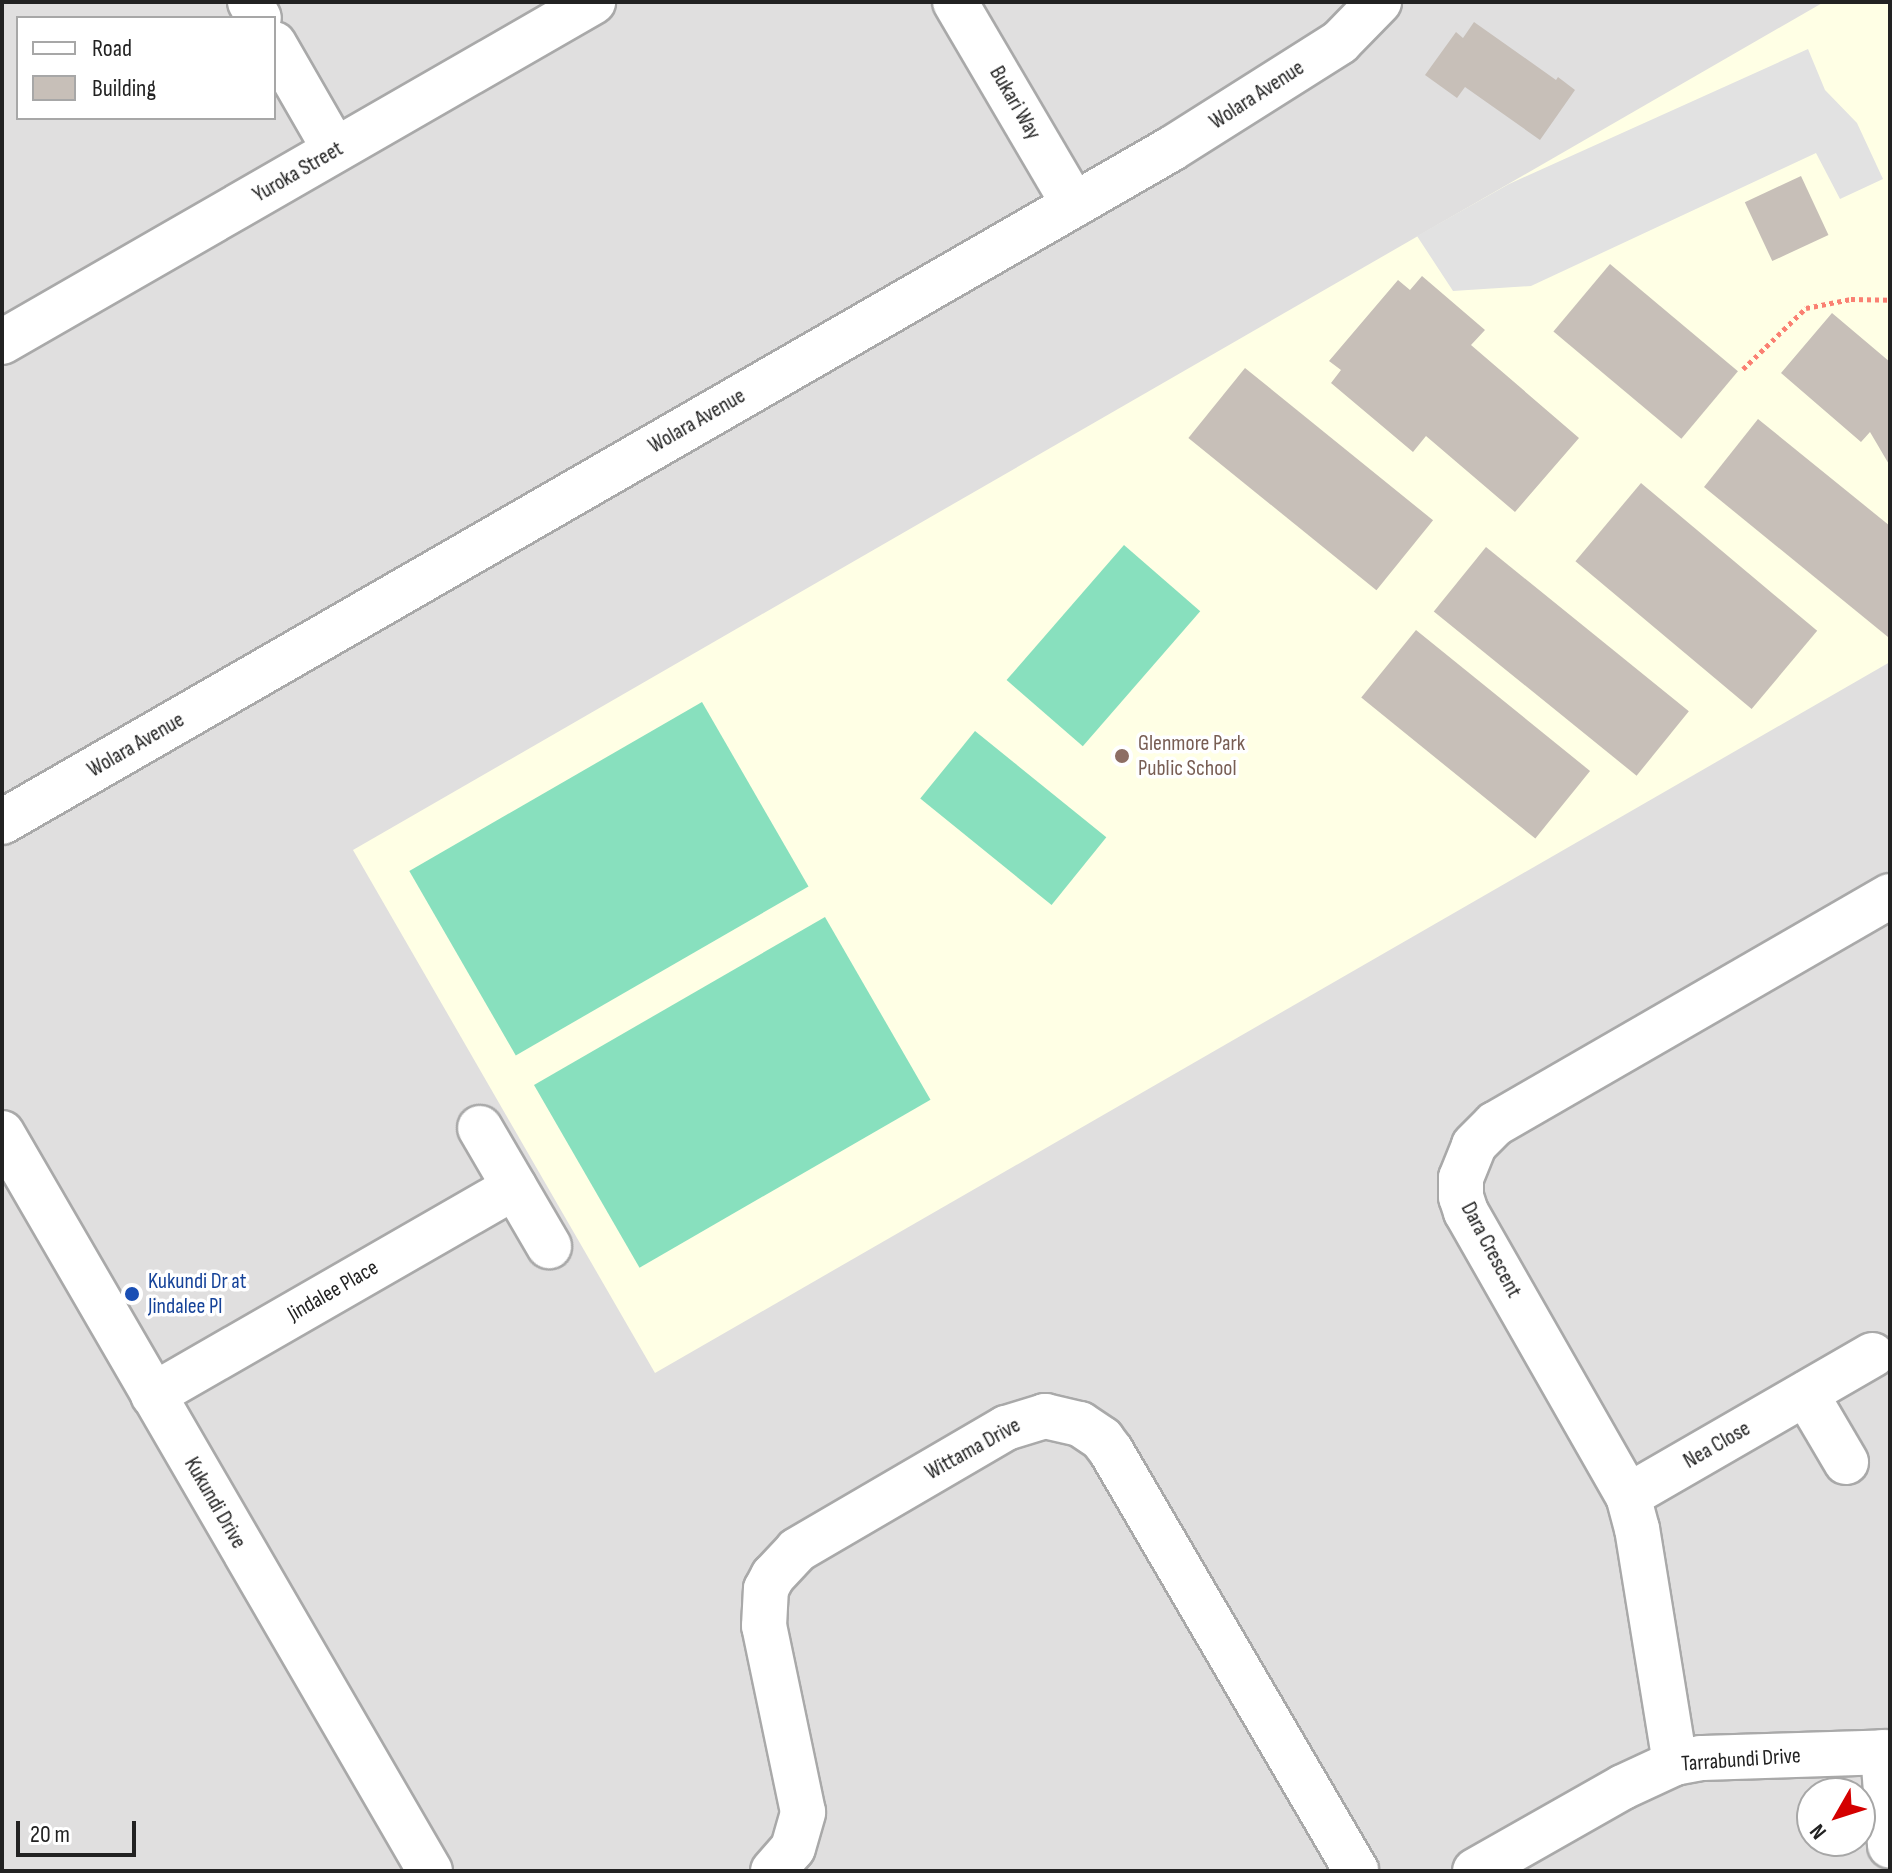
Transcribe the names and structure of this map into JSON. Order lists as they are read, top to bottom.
{
  "streets": {
    "street": [
      "Wolara Avenue",
      "Bukari Way",
      "Yuroka Street",
      "Dara Crescent",
      "Jindalee Place",
      "Nea Close",
      "Wittama Drive",
      "Kukundi Drive",
      "Tarrabundi Drive"
    ]
  },
  "crossings": [
    ["Wolara Avenue", "Bukari Way"],
    ["Dara Crescent", "Nea Close"],
    ["Dara Crescent", "Tarrabundi Drive"],
    ["Jindalee Place", "Kukundi Drive"]
  ],
  "places": ["Glenmore Park Public School", "Kukundi Dr at Jindalee Pl"],
  "legend": ["Road", "Building"],
  "scale_bar": "20 m",
  "north": "bottom left"
}
